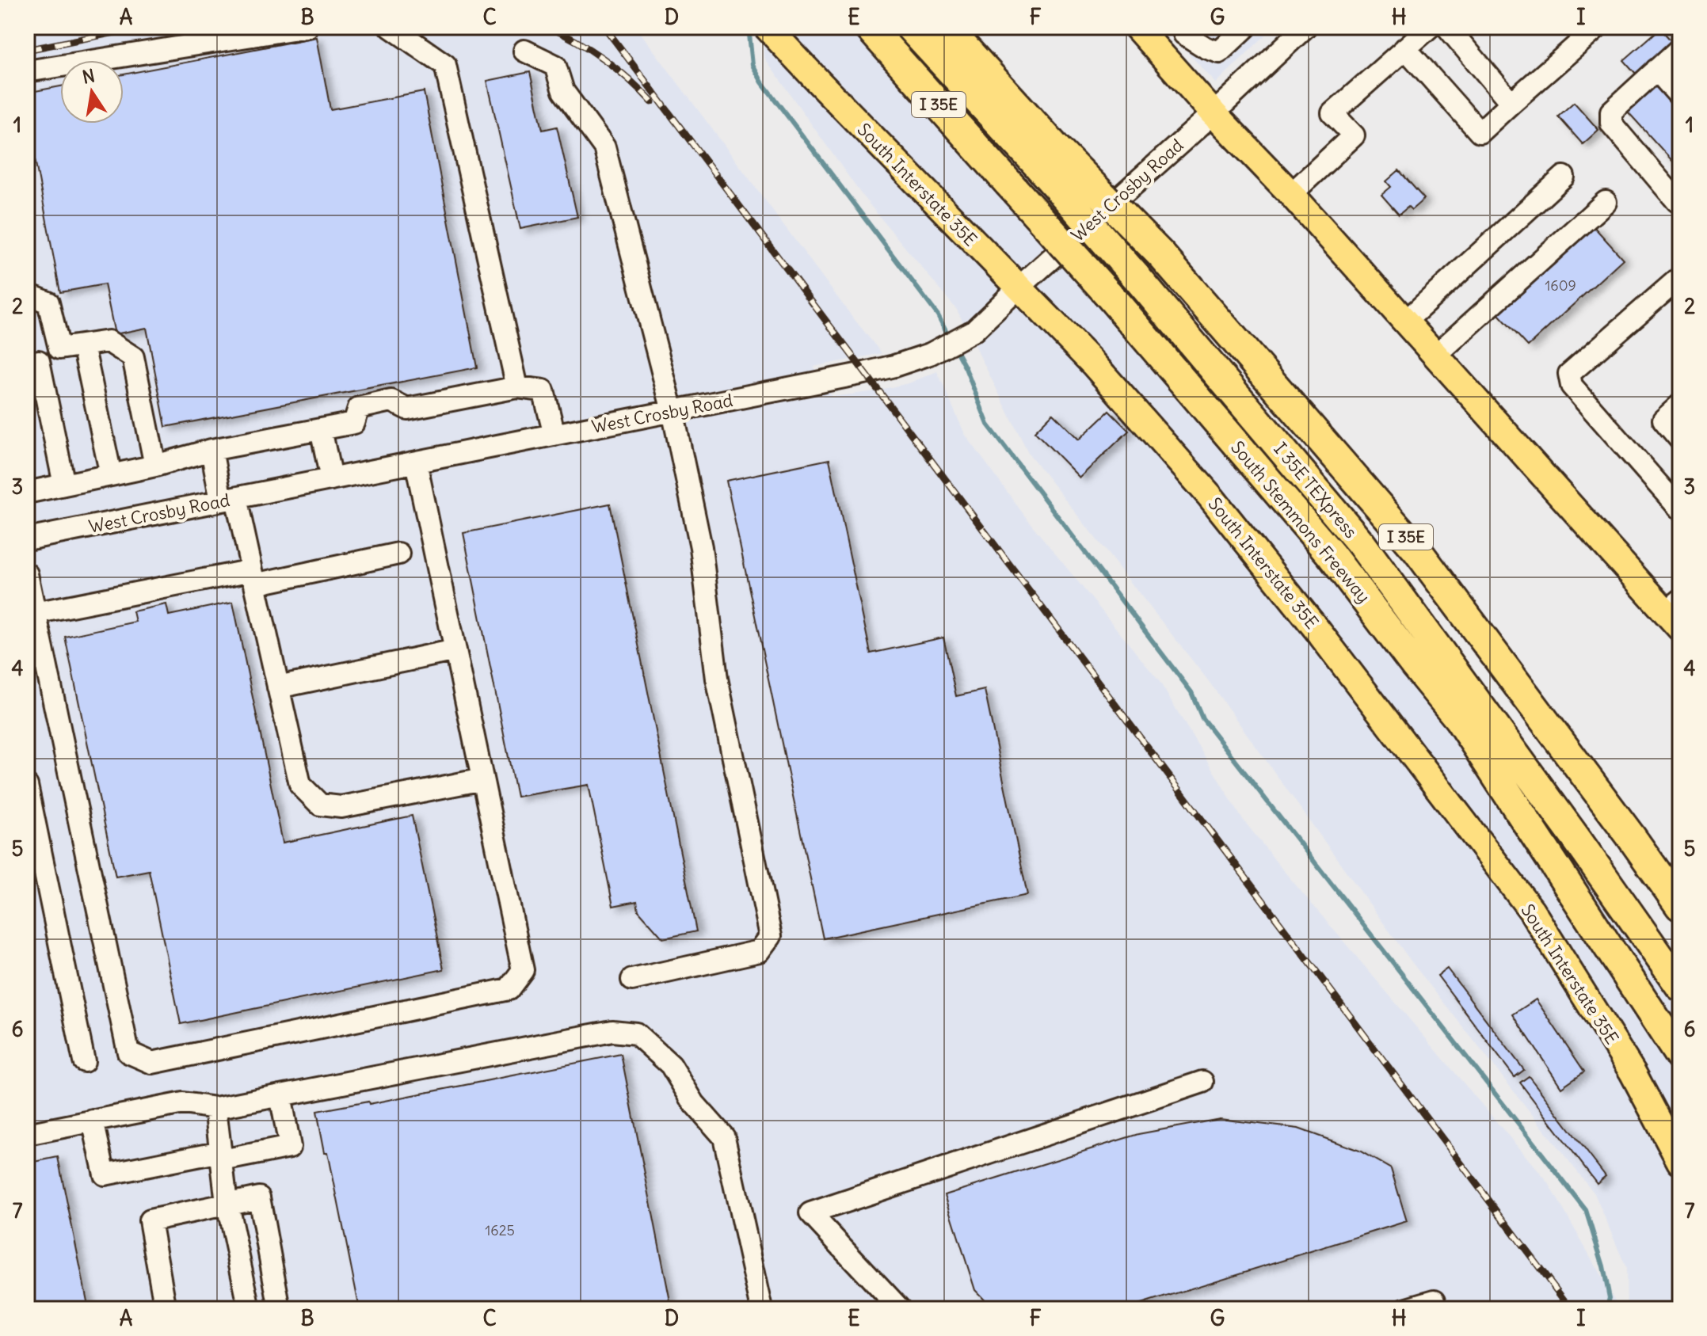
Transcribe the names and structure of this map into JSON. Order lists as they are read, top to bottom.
{
  "streets": {
    "highway": ["I 35E", "I 35E TEXpress", "South Stemmons Freeway"],
    "main road": ["South Interstate 35E"],
    "street": ["West Crosby Road"]
  },
  "crossings": [
    ["I 35E", "I 35E TEXpress"],
    ["South Interstate 35E", "West Crosby Road"]
  ],
  "house_numbers": ["1609", "1625"],
  "north": "top",
  "grid": {
    "columns": [
      "A",
      "B",
      "C",
      "D",
      "E",
      "F",
      "G",
      "H",
      "I"
    ],
    "rows": [
      "1",
      "2",
      "3",
      "4",
      "5",
      "6",
      "7"
    ]
  }
}
